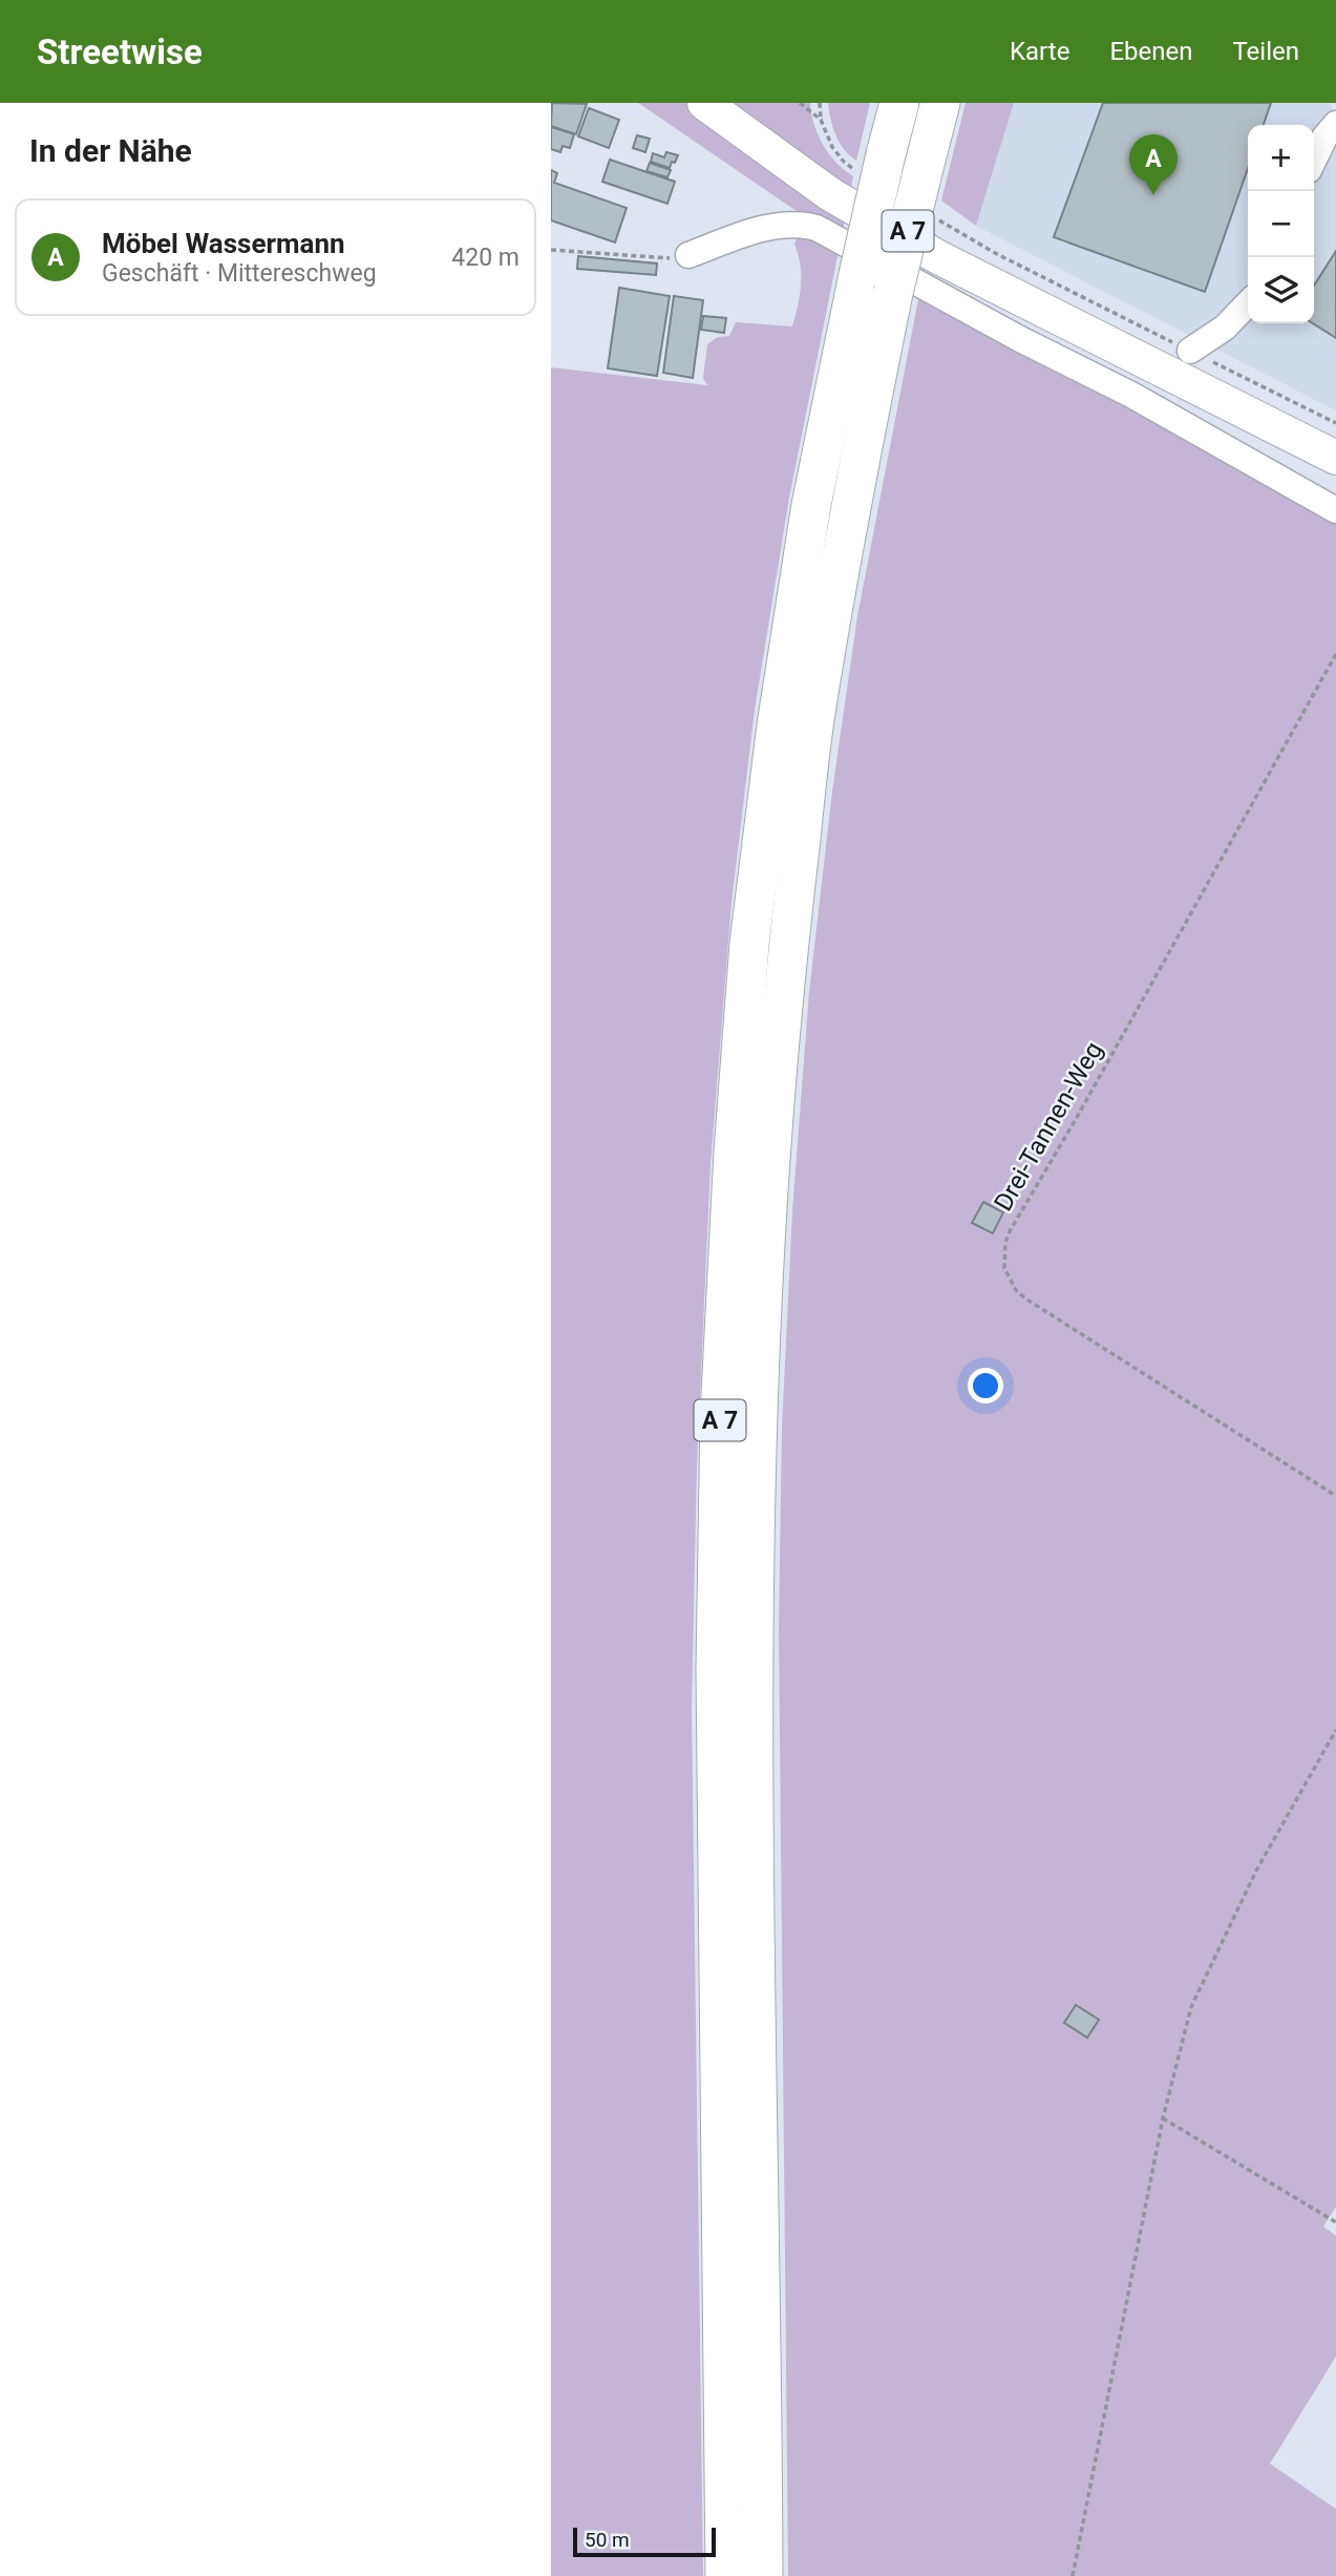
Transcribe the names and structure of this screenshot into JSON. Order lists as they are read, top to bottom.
{
  "streets": {
    "highway": ["A 7"],
    "path": ["Drei-Tannen-Weg"]
  },
  "scale_bar": "50 m",
  "page": {
    "header": "Streetwise",
    "nav": ["Karte", "Ebenen", "Teilen"],
    "heading": "In der Nähe",
    "map_buttons": ["+", "−"],
    "pins": "A",
    "list": [
      {
        "mark": "A",
        "name": "Möbel Wassermann",
        "note": "Geschäft · Mittereschweg",
        "value": "420 m"
      }
    ],
    "scale": "50 m"
  }
}
